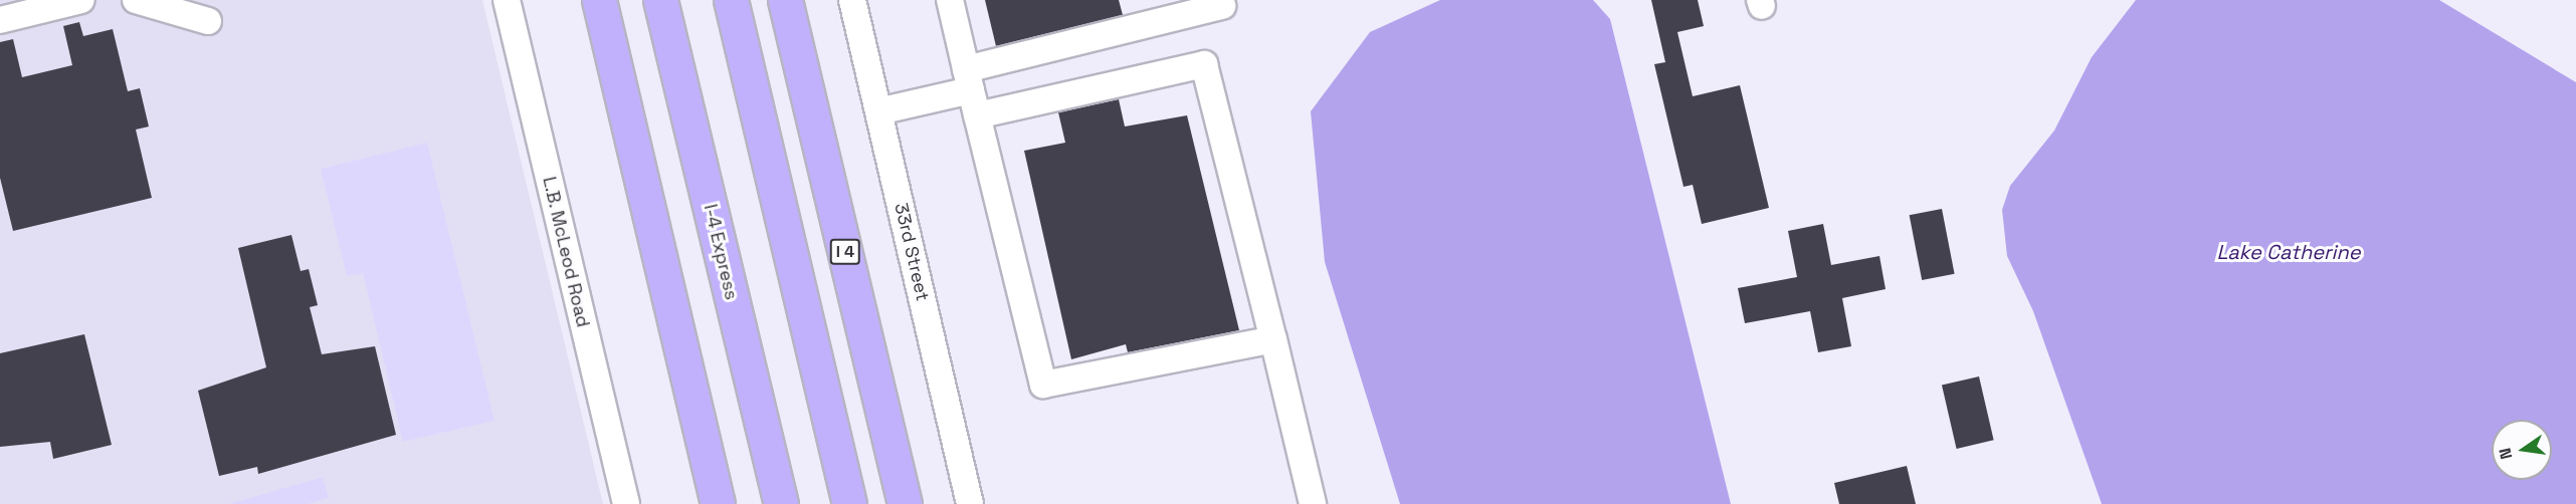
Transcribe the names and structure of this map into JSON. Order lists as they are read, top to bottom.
{
  "streets": {
    "highway": ["I-4 Express", "I 4"],
    "street": ["L.B. McLeod Road", "33rd Street"]
  },
  "water": ["Lake Catherine"],
  "north": "left"
}
